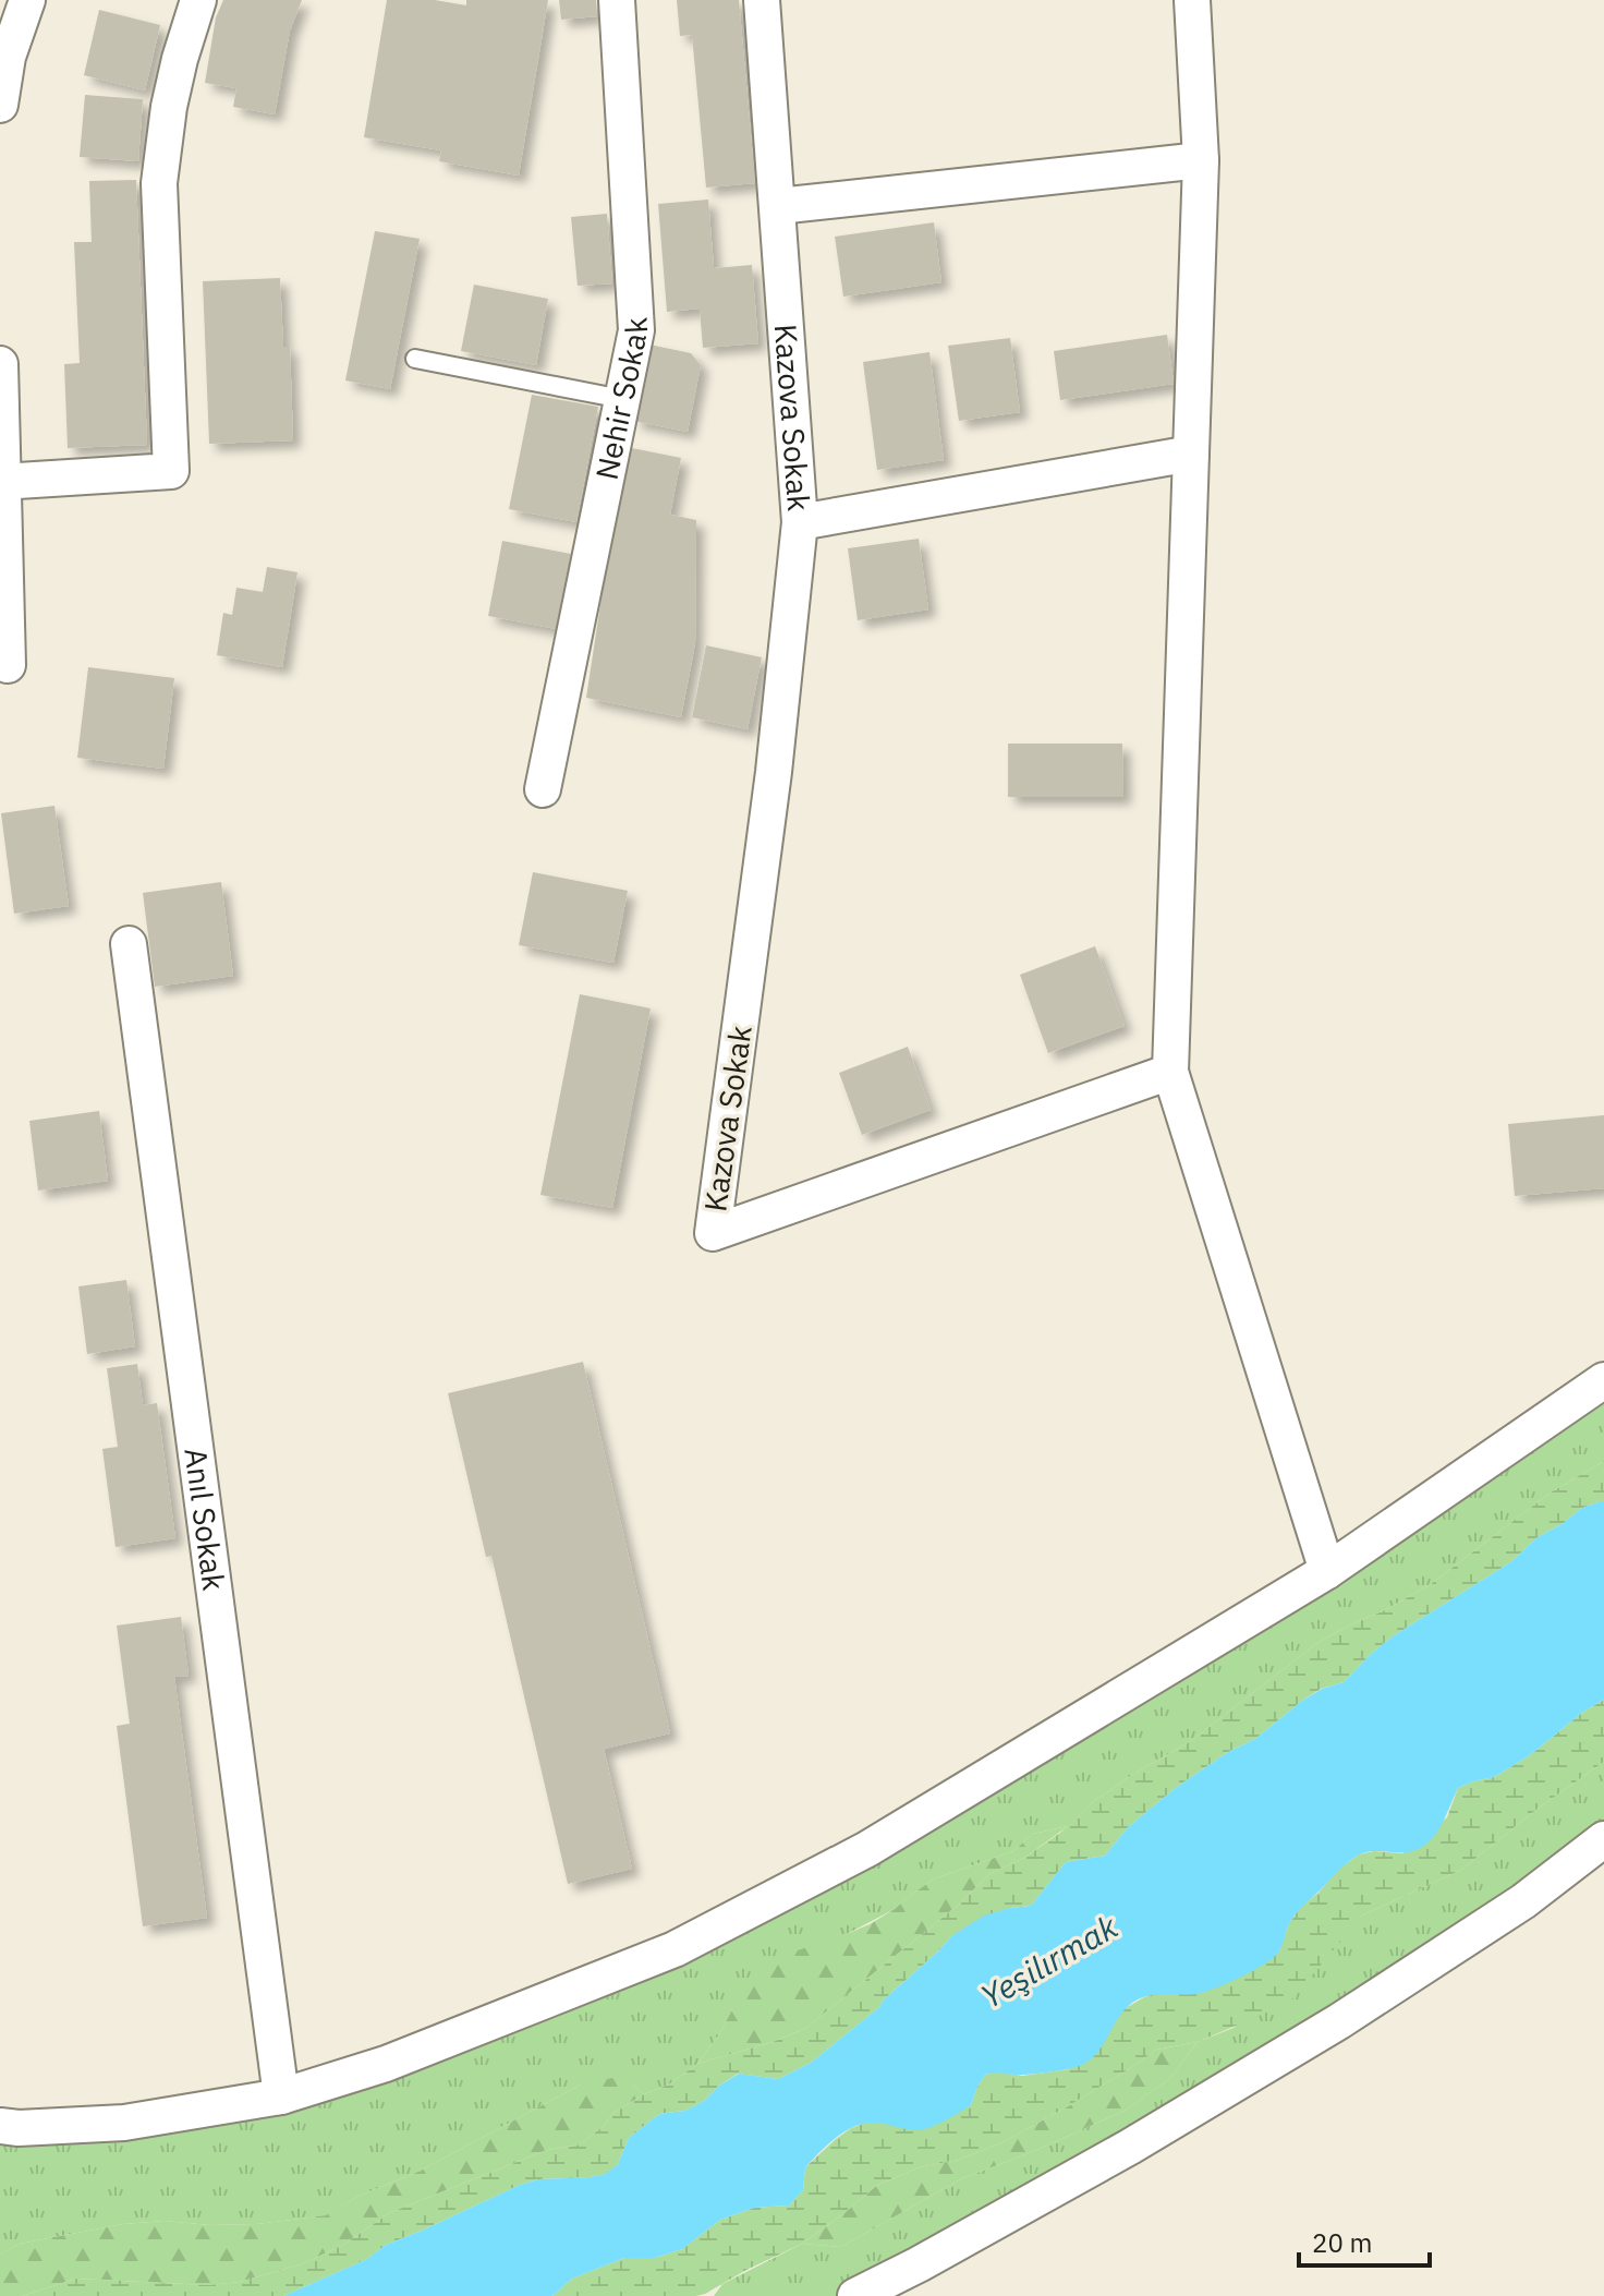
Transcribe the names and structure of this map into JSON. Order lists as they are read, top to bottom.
{
  "streets": {
    "street": ["Nehir Sokak", "Kazova Sokak", "Anıl Sokak"]
  },
  "water": ["Yeşilırmak"],
  "scale_bar": "20 m"
}
